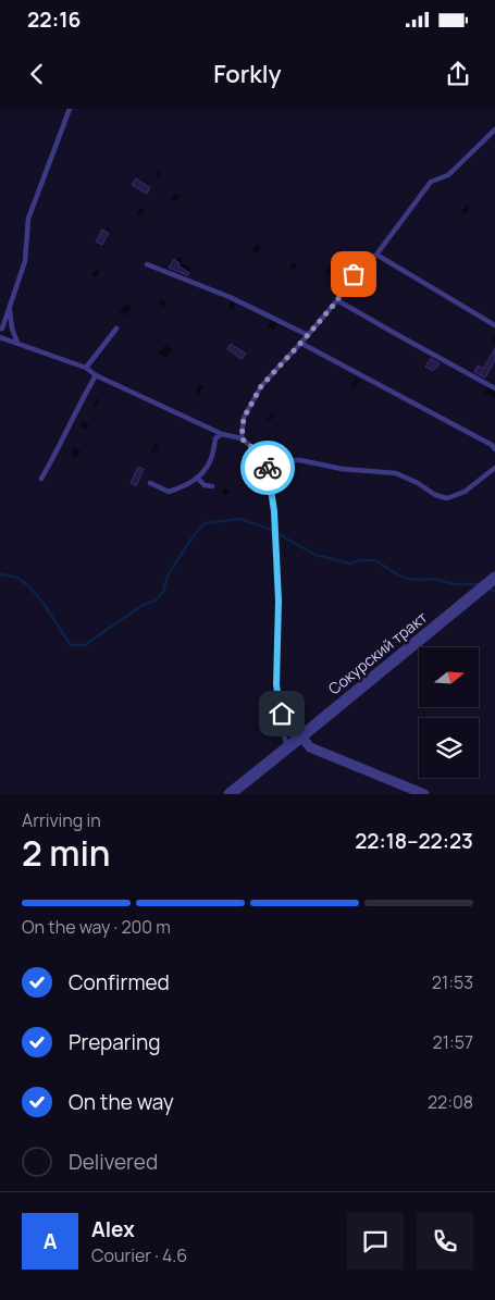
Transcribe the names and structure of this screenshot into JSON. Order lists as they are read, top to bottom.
{
  "streets": {
    "street": ["Сокурский тракт"]
  },
  "north": "right",
  "page": {
    "status": "22:16",
    "header": "Forkly",
    "heading": ["2 min", "Arriving in", "22:18–22:23"],
    "panel": ["Alex", "Courier · 4.6"],
    "bar": "On the way · 200 m",
    "list": [
      ["Confirmed", "21:53"],
      ["Preparing", "21:57"],
      ["On the way", "22:08"],
      "Delivered"
    ],
    "round": "A"
  }
}
